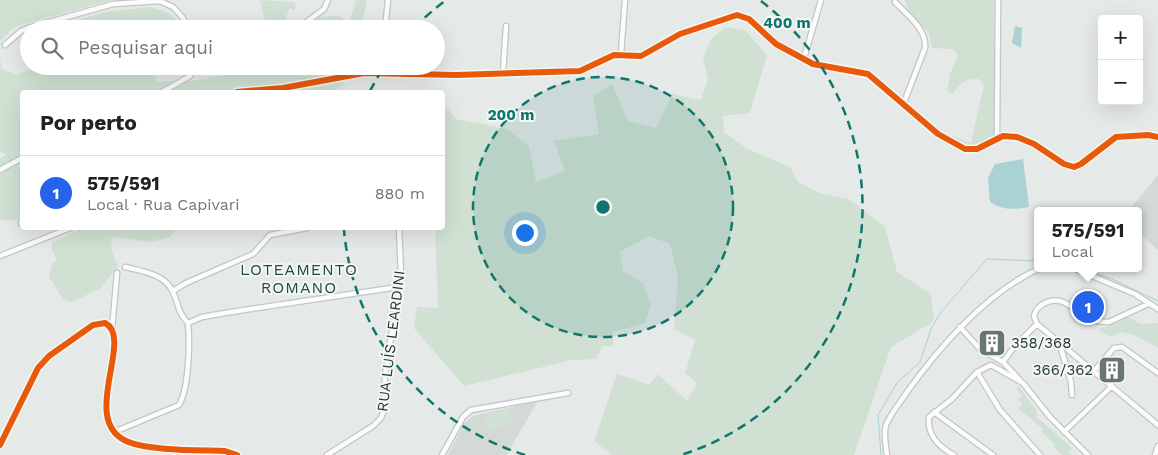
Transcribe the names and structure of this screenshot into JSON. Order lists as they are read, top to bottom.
{
  "streets": {
    "street": ["RUA LUÍS LEARDINI"]
  },
  "districts": ["LOTEAMENTO ROMANO"],
  "places": {
    "building": ["358/368", "366/362"]
  },
  "page": {
    "map_buttons": ["+", "−"],
    "search": "Pesquisar aqui",
    "heading": "Por perto",
    "list": [
      {
        "mark": "1",
        "name": "575/591",
        "note": "Local · Rua Capivari",
        "value": "880 m"
      }
    ],
    "popup": ["575/591", "Local"],
    "pins": "1"
  },
  "rings": ["400 m", "200 m"]
}
